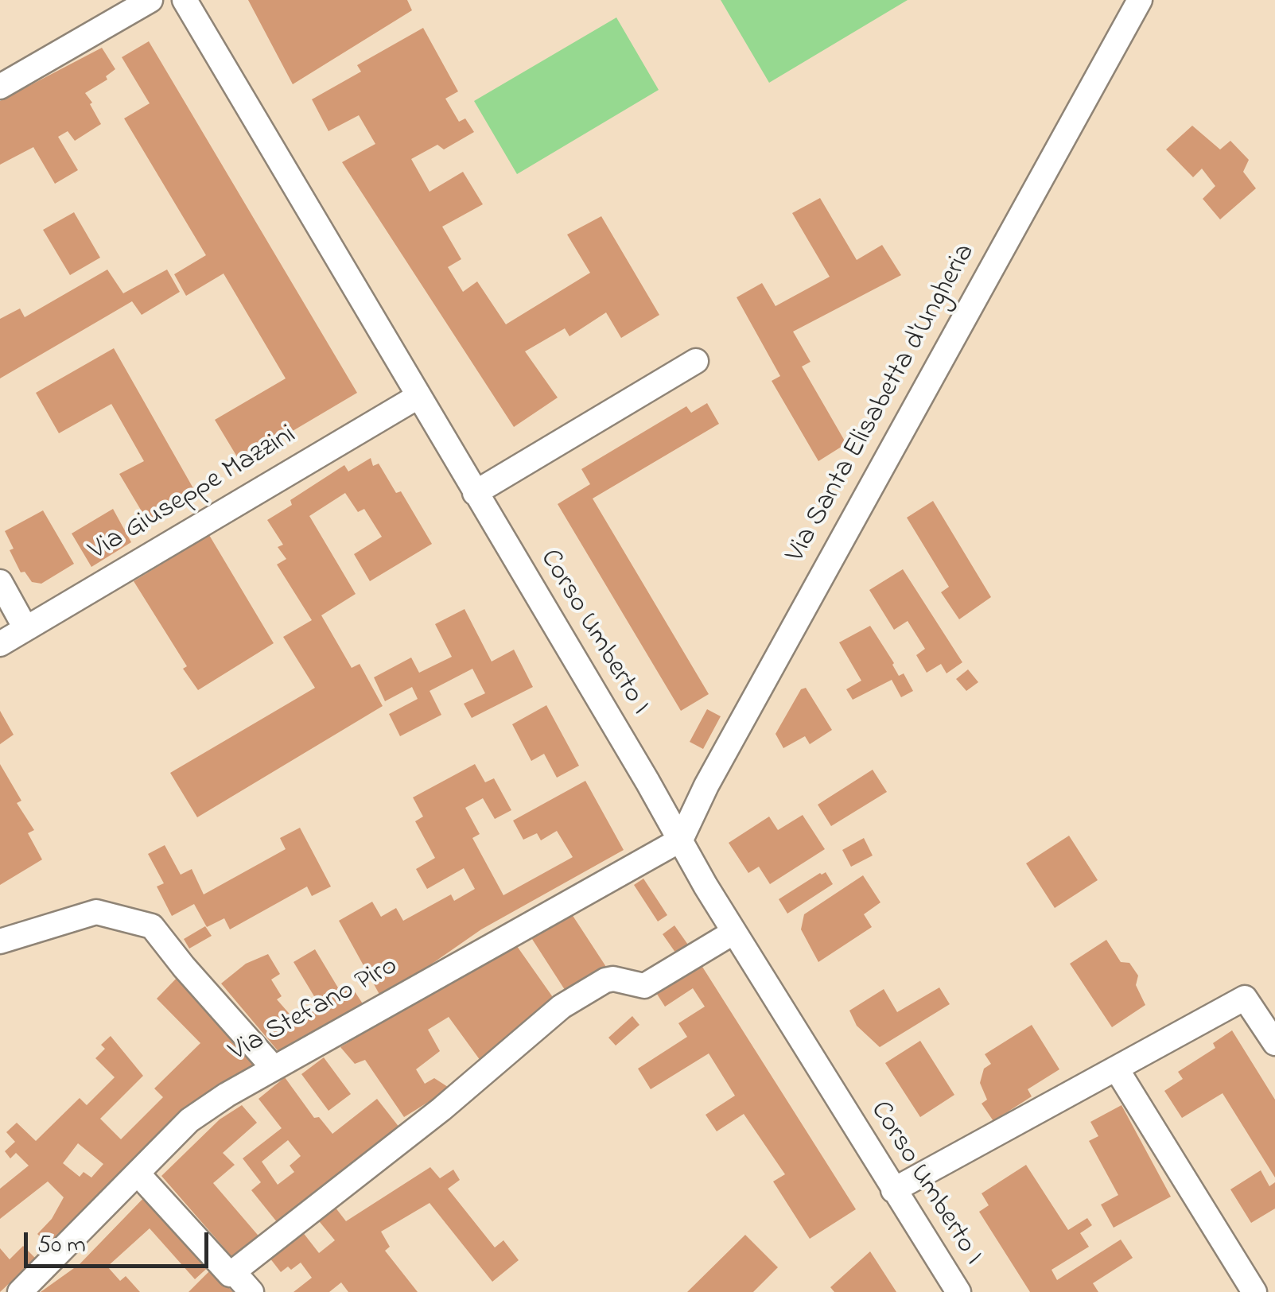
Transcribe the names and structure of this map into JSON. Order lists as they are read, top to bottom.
{
  "streets": {
    "street": [
      "Via Santa Elisabetta d'Ungheria",
      "Via Giuseppe Mazzini",
      "Corso Umberto I",
      "Via Stefano Piro"
    ]
  },
  "crossings": [
    ["Via Santa Elisabetta d'Ungheria", "Corso Umberto I"],
    ["Via Santa Elisabetta d'Ungheria", "Via Stefano Piro"],
    ["Via Giuseppe Mazzini", "Corso Umberto I"],
    ["Corso Umberto I", "Via Stefano Piro"]
  ],
  "scale_bar": "50 m"
}
